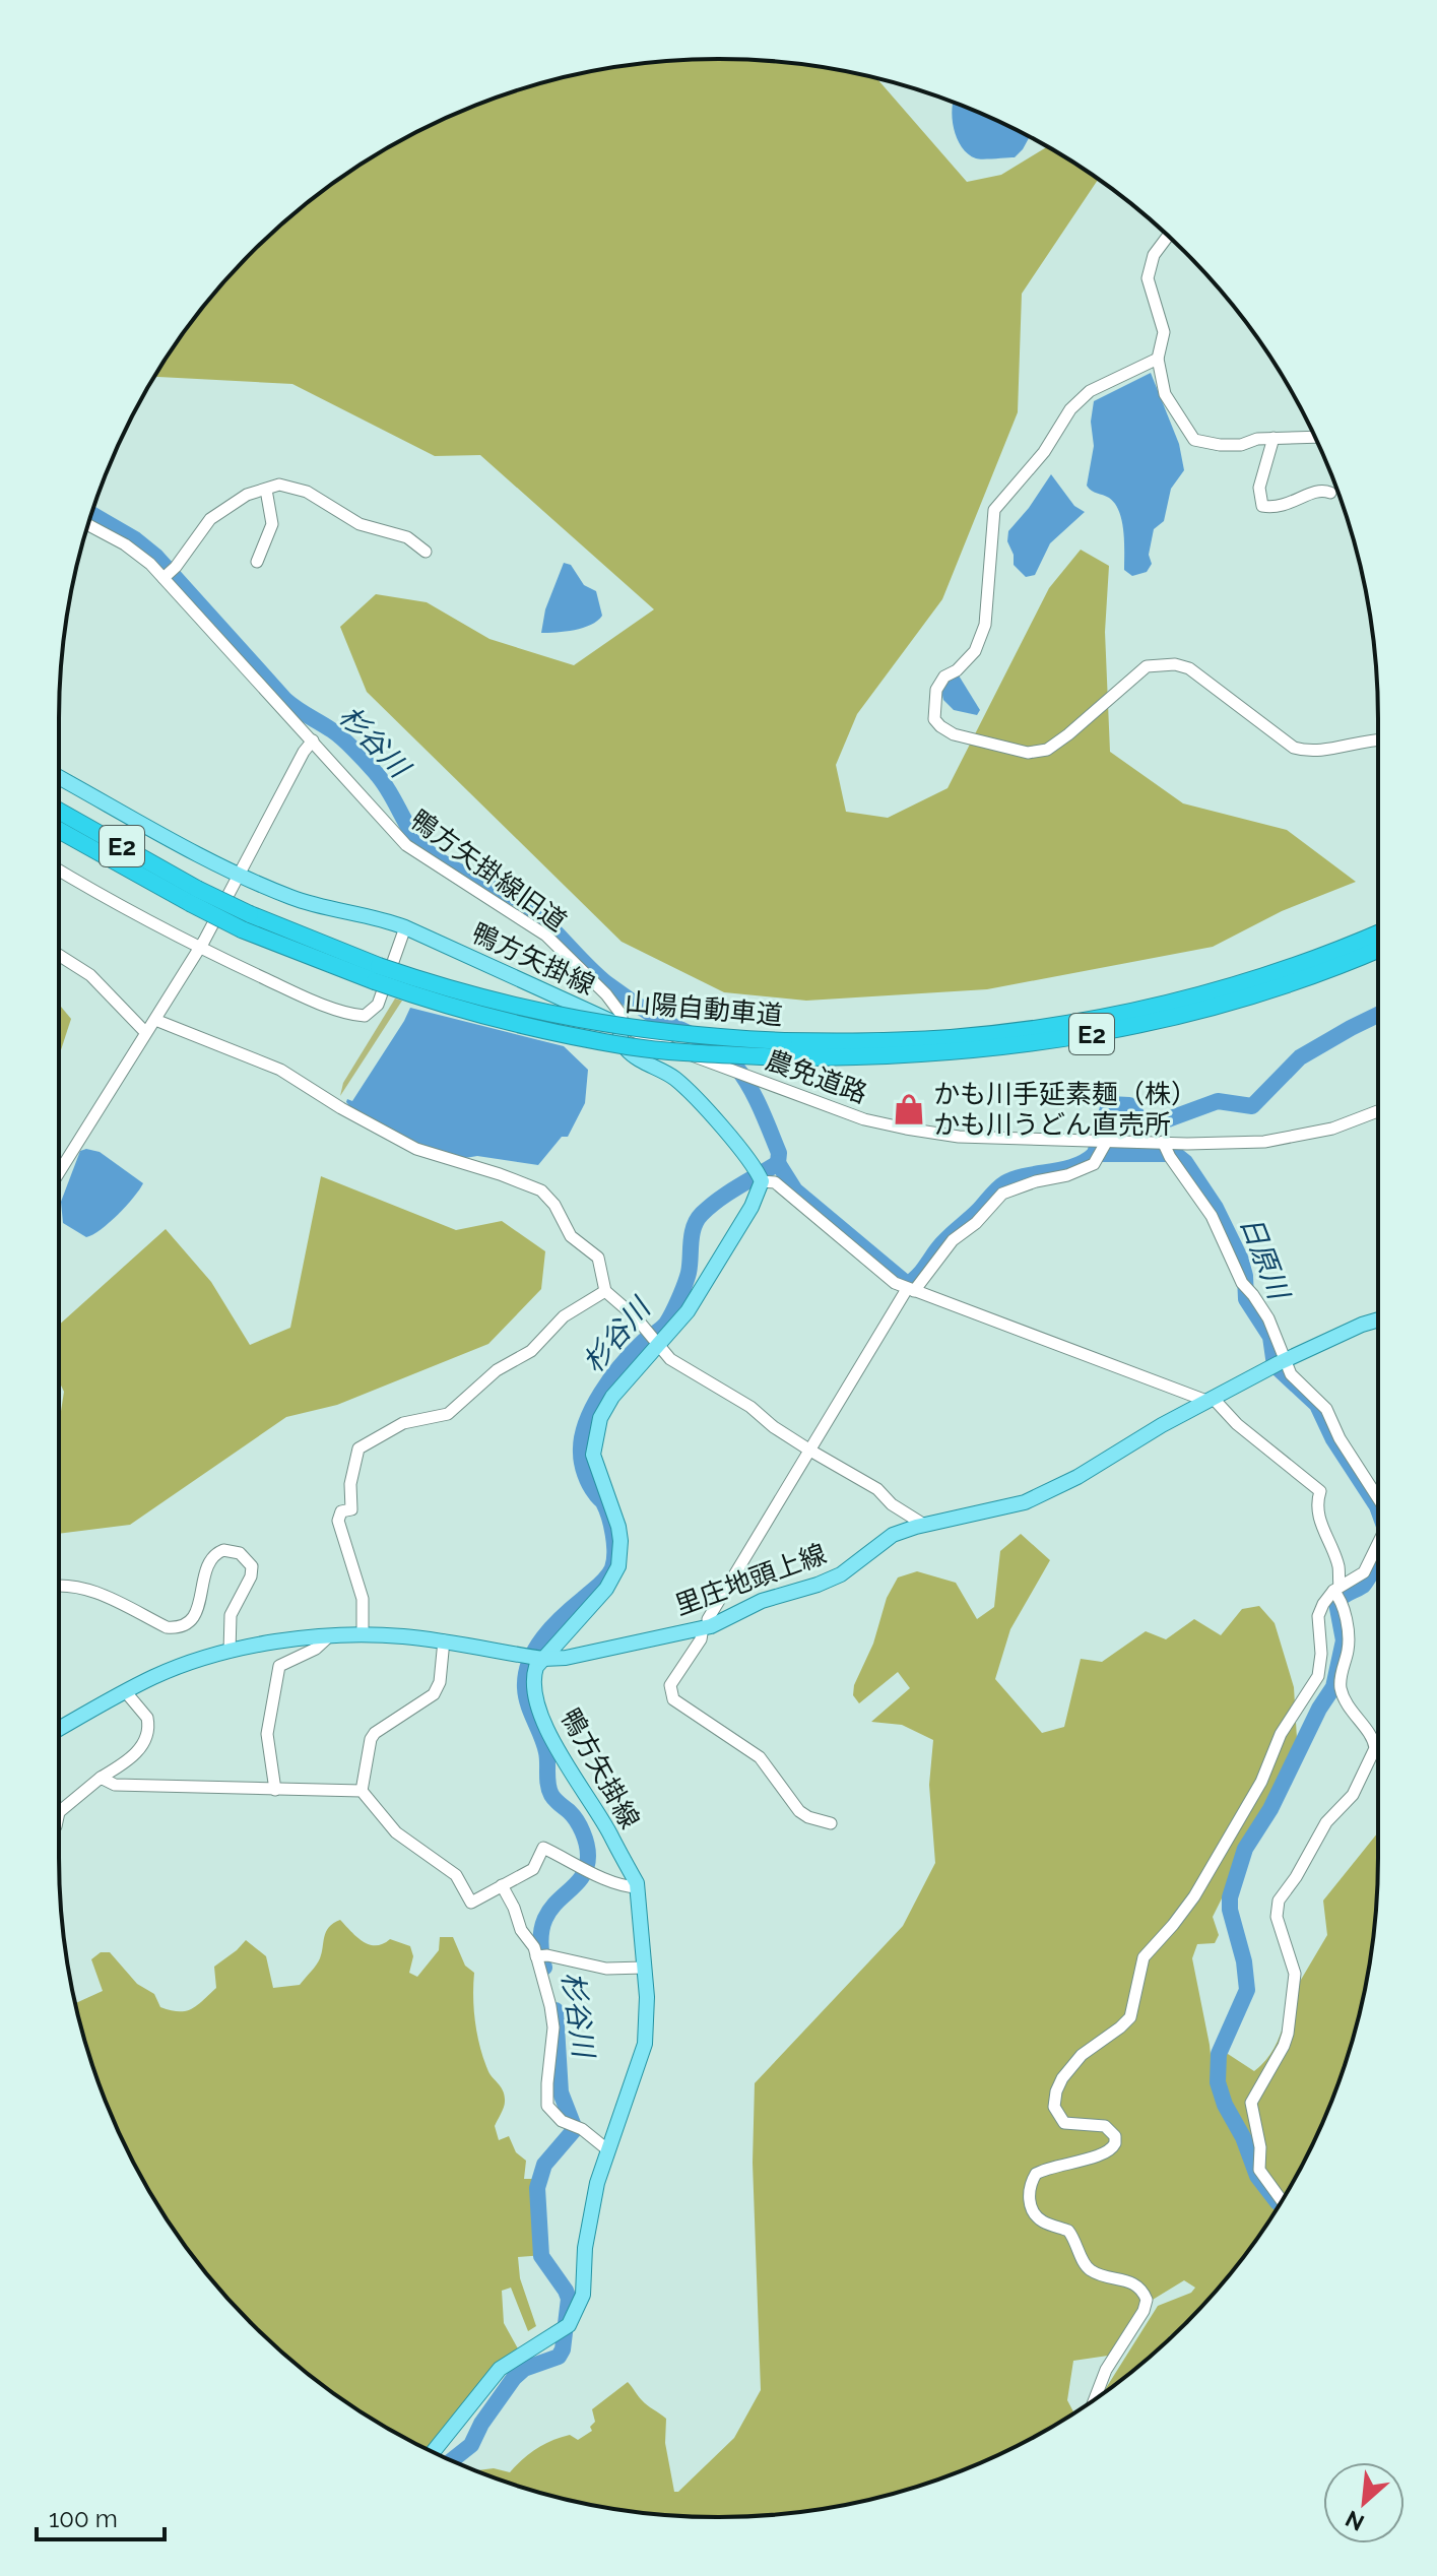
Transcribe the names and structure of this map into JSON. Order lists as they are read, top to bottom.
{
  "streets": {
    "highway": ["E2", "山陽自動車道"],
    "main road": ["鴨方矢掛線", "里庄地頭上線"],
    "street": ["鴨方矢掛線旧道", "農免道路"]
  },
  "crossings": [
    ["鴨方矢掛線旧道", "鴨方矢掛線"],
    ["鴨方矢掛線旧道", "農免道路"],
    ["鴨方矢掛線", "農免道路"],
    ["鴨方矢掛線", "里庄地頭上線"]
  ],
  "water": ["杉谷川", "日原川"],
  "places": {
    "shop": ["かも川手延素麺（株） かも川うどん直売所"]
  },
  "scale_bar": "100 m",
  "north": "bottom left"
}
